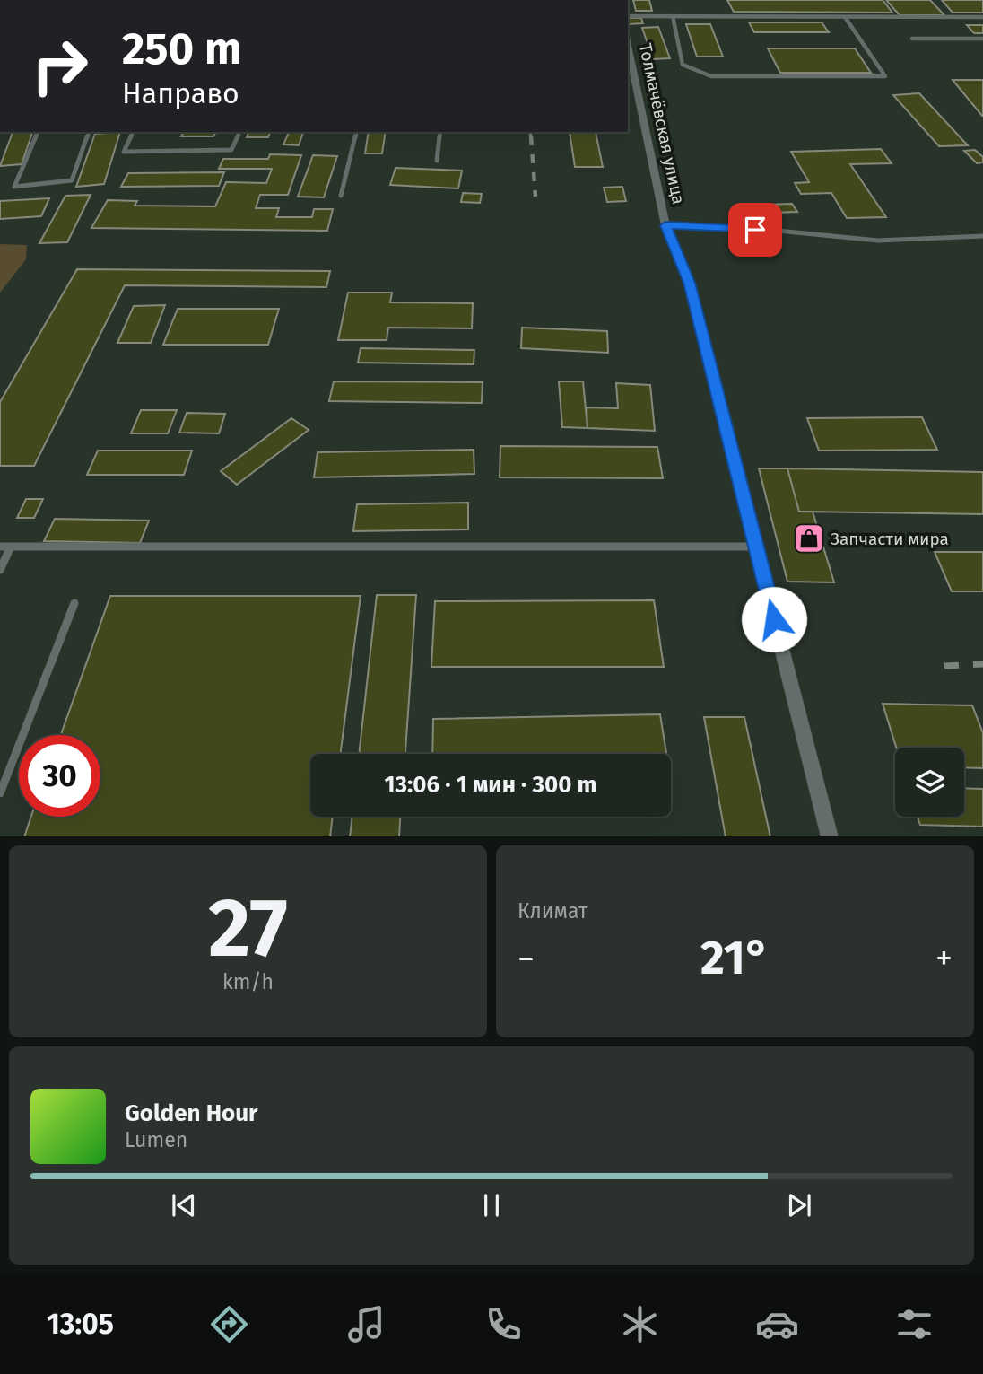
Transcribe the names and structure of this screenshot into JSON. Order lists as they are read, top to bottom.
{
  "streets": {
    "street": ["Толмачёвская улица"]
  },
  "places": {
    "shop": ["Запчасти мира"]
  },
  "page": {
    "turn": ["250 m", "Направо"],
    "limit": "30",
    "trip": "13:06 · 1 мин · 300 m",
    "tile": [
      ["27", "km/h"],
      "Климат"
    ],
    "heat": ["−", "21°", "+"],
    "song": ["Golden Hour", "Lumen"],
    "tabs": "13:05"
  }
}
